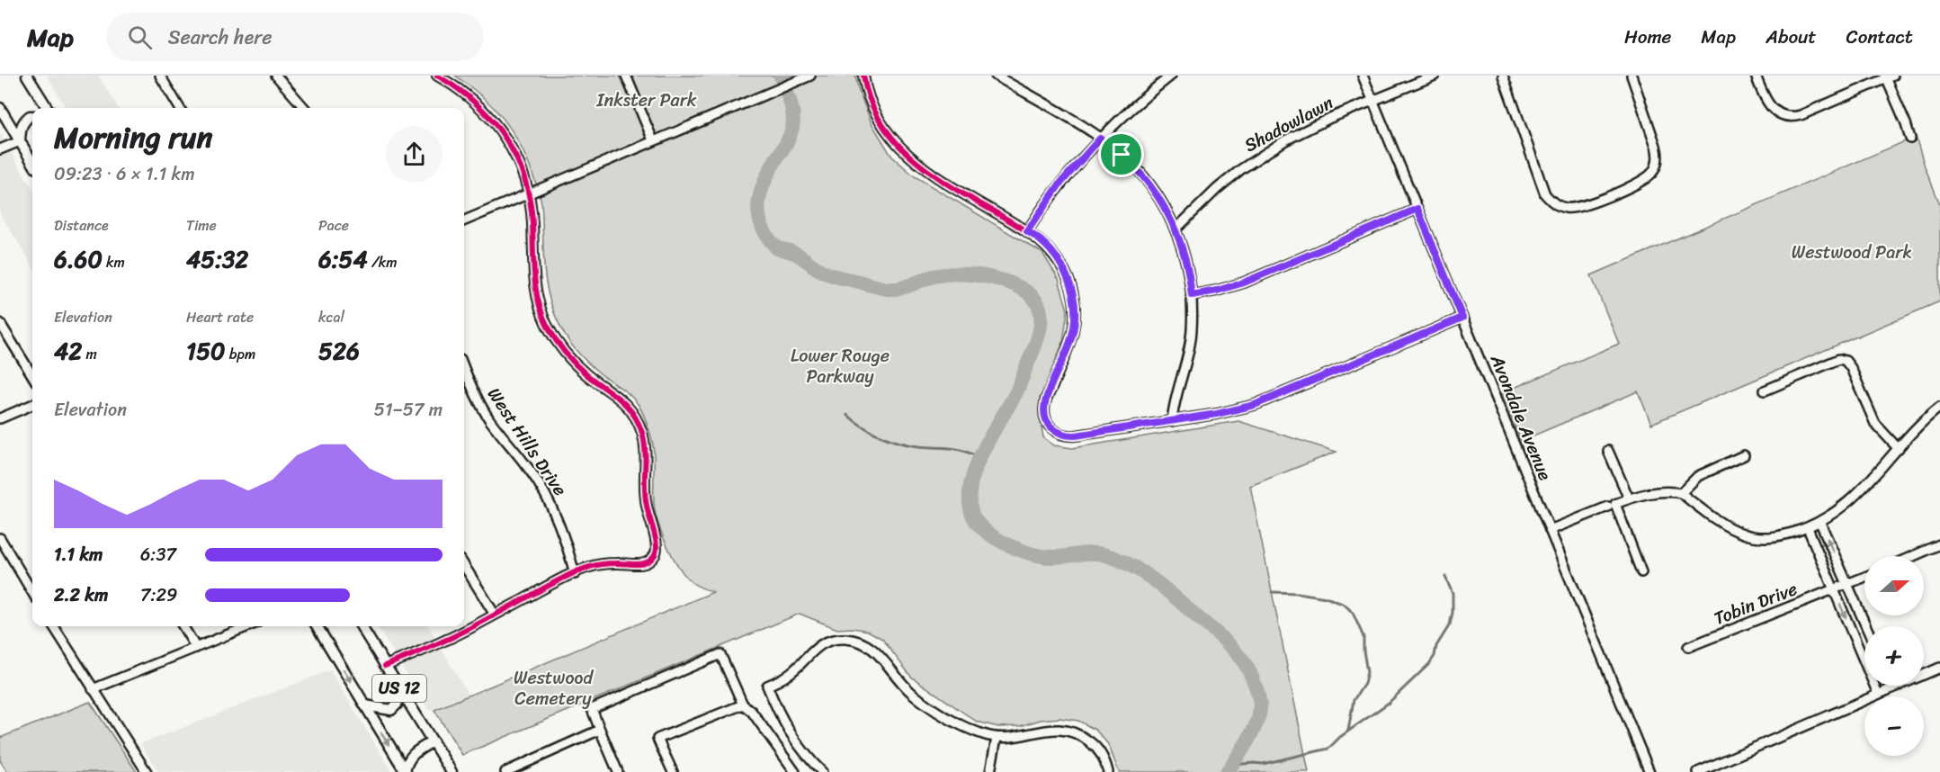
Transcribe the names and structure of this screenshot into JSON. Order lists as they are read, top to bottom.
{
  "streets": {
    "main road": ["US 12"],
    "street": [
      "Shadowlawn",
      "Avondale Avenue",
      "West Hills Drive",
      "Tobin Drive"
    ]
  },
  "crossings": [
    ["Shadowlawn", "Avondale Avenue"]
  ],
  "parks": [
    "Inkster Park",
    "Westwood Park",
    "Lower Rouge Parkway",
    "Westwood Cemetery"
  ],
  "north": "right",
  "page": {
    "header": "Map",
    "search": "Search here",
    "nav": [
      "Home",
      "Map",
      "About",
      "Contact"
    ],
    "heading": ["Morning run", "09:23 · 6 × 1.1 km"],
    "stats": [
      ["Distance", "6.60 km"],
      ["Time", "45:32"],
      ["Pace", "6:54 /km"],
      ["Elevation", "42 m"],
      ["Heart rate", "150 bpm"],
      ["kcal", "526"]
    ],
    "chart": ["Elevation", "51–57 m"],
    "list": [
      {
        "name": "1.1 km",
        "note": "6:37"
      },
      {
        "name": "2.2 km",
        "note": "7:29"
      }
    ],
    "map_buttons": ["+", "−"]
  }
}
